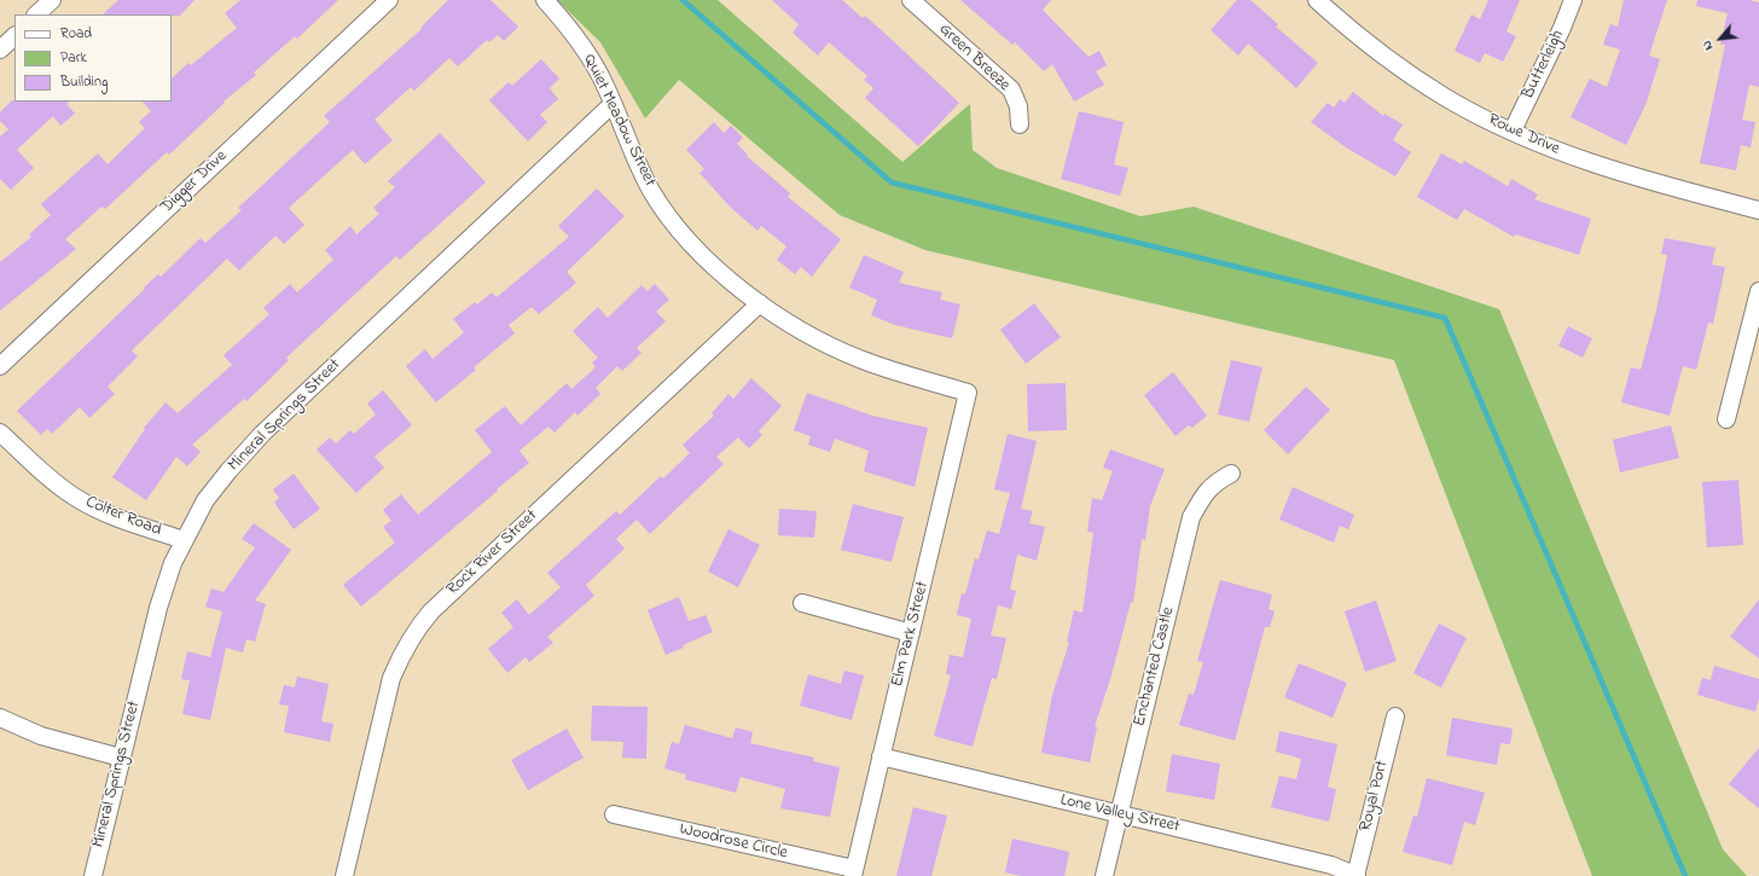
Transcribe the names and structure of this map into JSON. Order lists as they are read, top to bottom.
{
  "streets": {
    "street": [
      "Green Breeze",
      "Butterleigh",
      "Quiet Meadow Street",
      "Rowe Drive",
      "Digger Drive",
      "Mineral Springs Street",
      "Colter Road",
      "Rock River Street",
      "Elm Park Street",
      "Enchanted Castle",
      "Royal Port",
      "Lone Valley Street",
      "Woodrose Circle"
    ]
  },
  "crossings": [
    ["Butterleigh", "Rowe Drive"],
    ["Quiet Meadow Street", "Mineral Springs Street"],
    ["Quiet Meadow Street", "Rock River Street"],
    ["Quiet Meadow Street", "Elm Park Street"],
    ["Mineral Springs Street", "Colter Road"],
    ["Elm Park Street", "Lone Valley Street"],
    ["Elm Park Street", "Woodrose Circle"],
    ["Enchanted Castle", "Lone Valley Street"],
    ["Royal Port", "Lone Valley Street"]
  ],
  "legend": ["Road", "Park", "Building"],
  "north": "bottom left"
}
